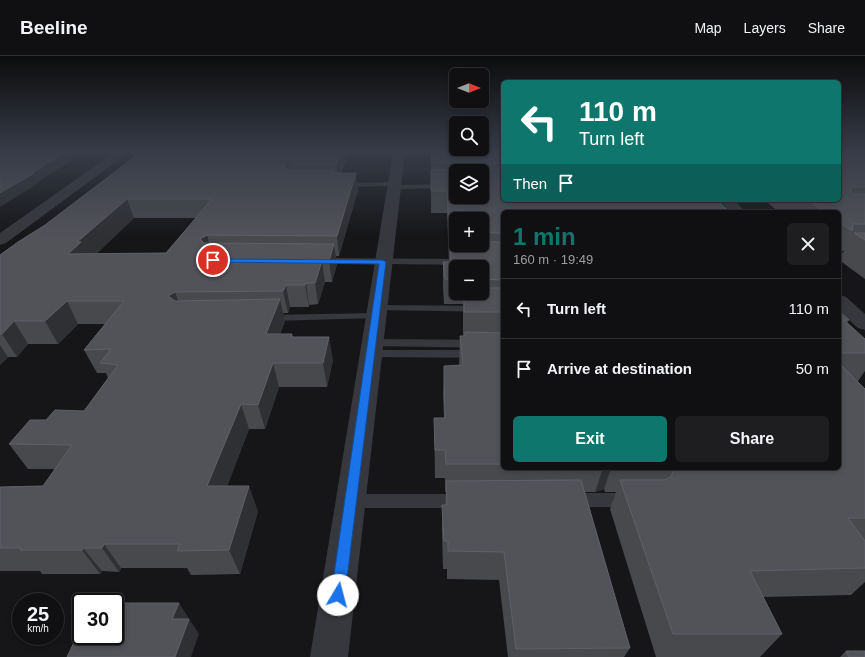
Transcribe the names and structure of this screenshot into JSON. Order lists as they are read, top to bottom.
{
  "north": "right",
  "page": {
    "header": "Beeline",
    "nav": ["Map", "Layers", "Share"],
    "map_buttons": ["+", "−"],
    "turn": ["110 m", "Turn left"],
    "then": "Then",
    "heading": ["1 min", "160 m · 19:49"],
    "list": [
      {
        "name": "Turn left",
        "value": "110 m"
      },
      {
        "name": "Arrive at destination",
        "value": "50 m"
      }
    ],
    "buttons": ["Exit", "Share"],
    "speed": "25 km/h",
    "limit": "30"
  }
}
